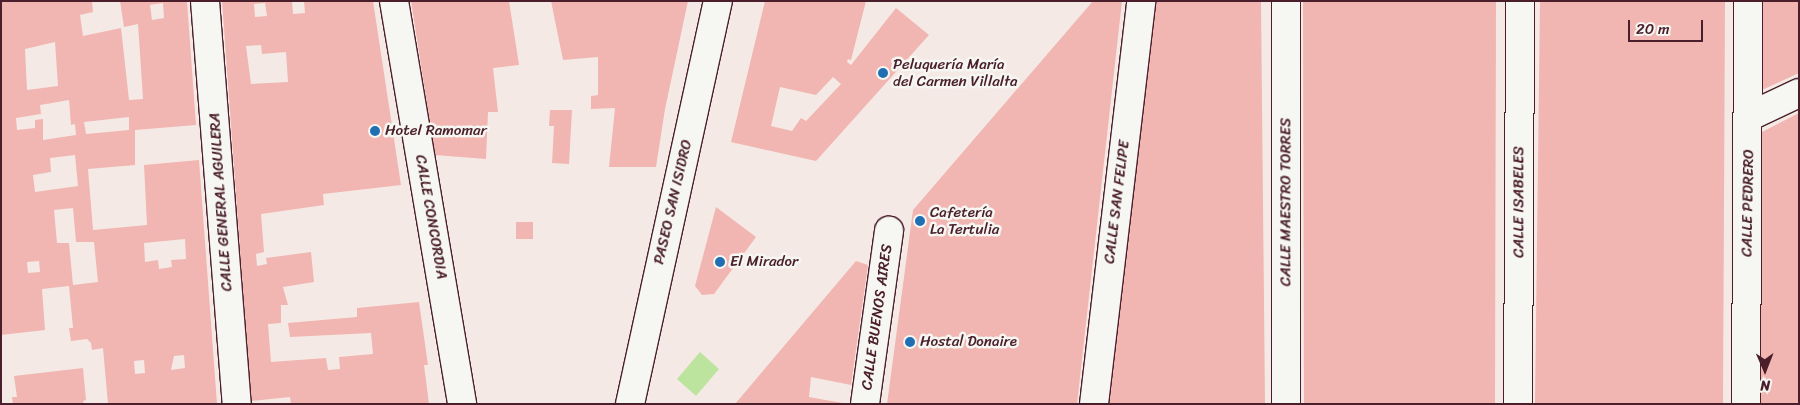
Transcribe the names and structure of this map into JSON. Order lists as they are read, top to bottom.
{
  "streets": {
    "street": [
      "CALLE GENERAL AGUILERA",
      "PASEO SAN ISIDRO",
      "CALLE SAN FELIPE",
      "CALLE MAESTRO TORRES",
      "CALLE ISABELES",
      "CALLE PEDRERO",
      "CALLE CONCORDIA",
      "CALLE BUENOS AIRES"
    ]
  },
  "places": [
    "Peluquería María del Carmen Villalta",
    "Hotel Ramomar",
    "Cafetería La Tertulia",
    "El Mirador",
    "Hostal Donaire"
  ],
  "scale_bar": "20 m",
  "north": "bottom"
}
